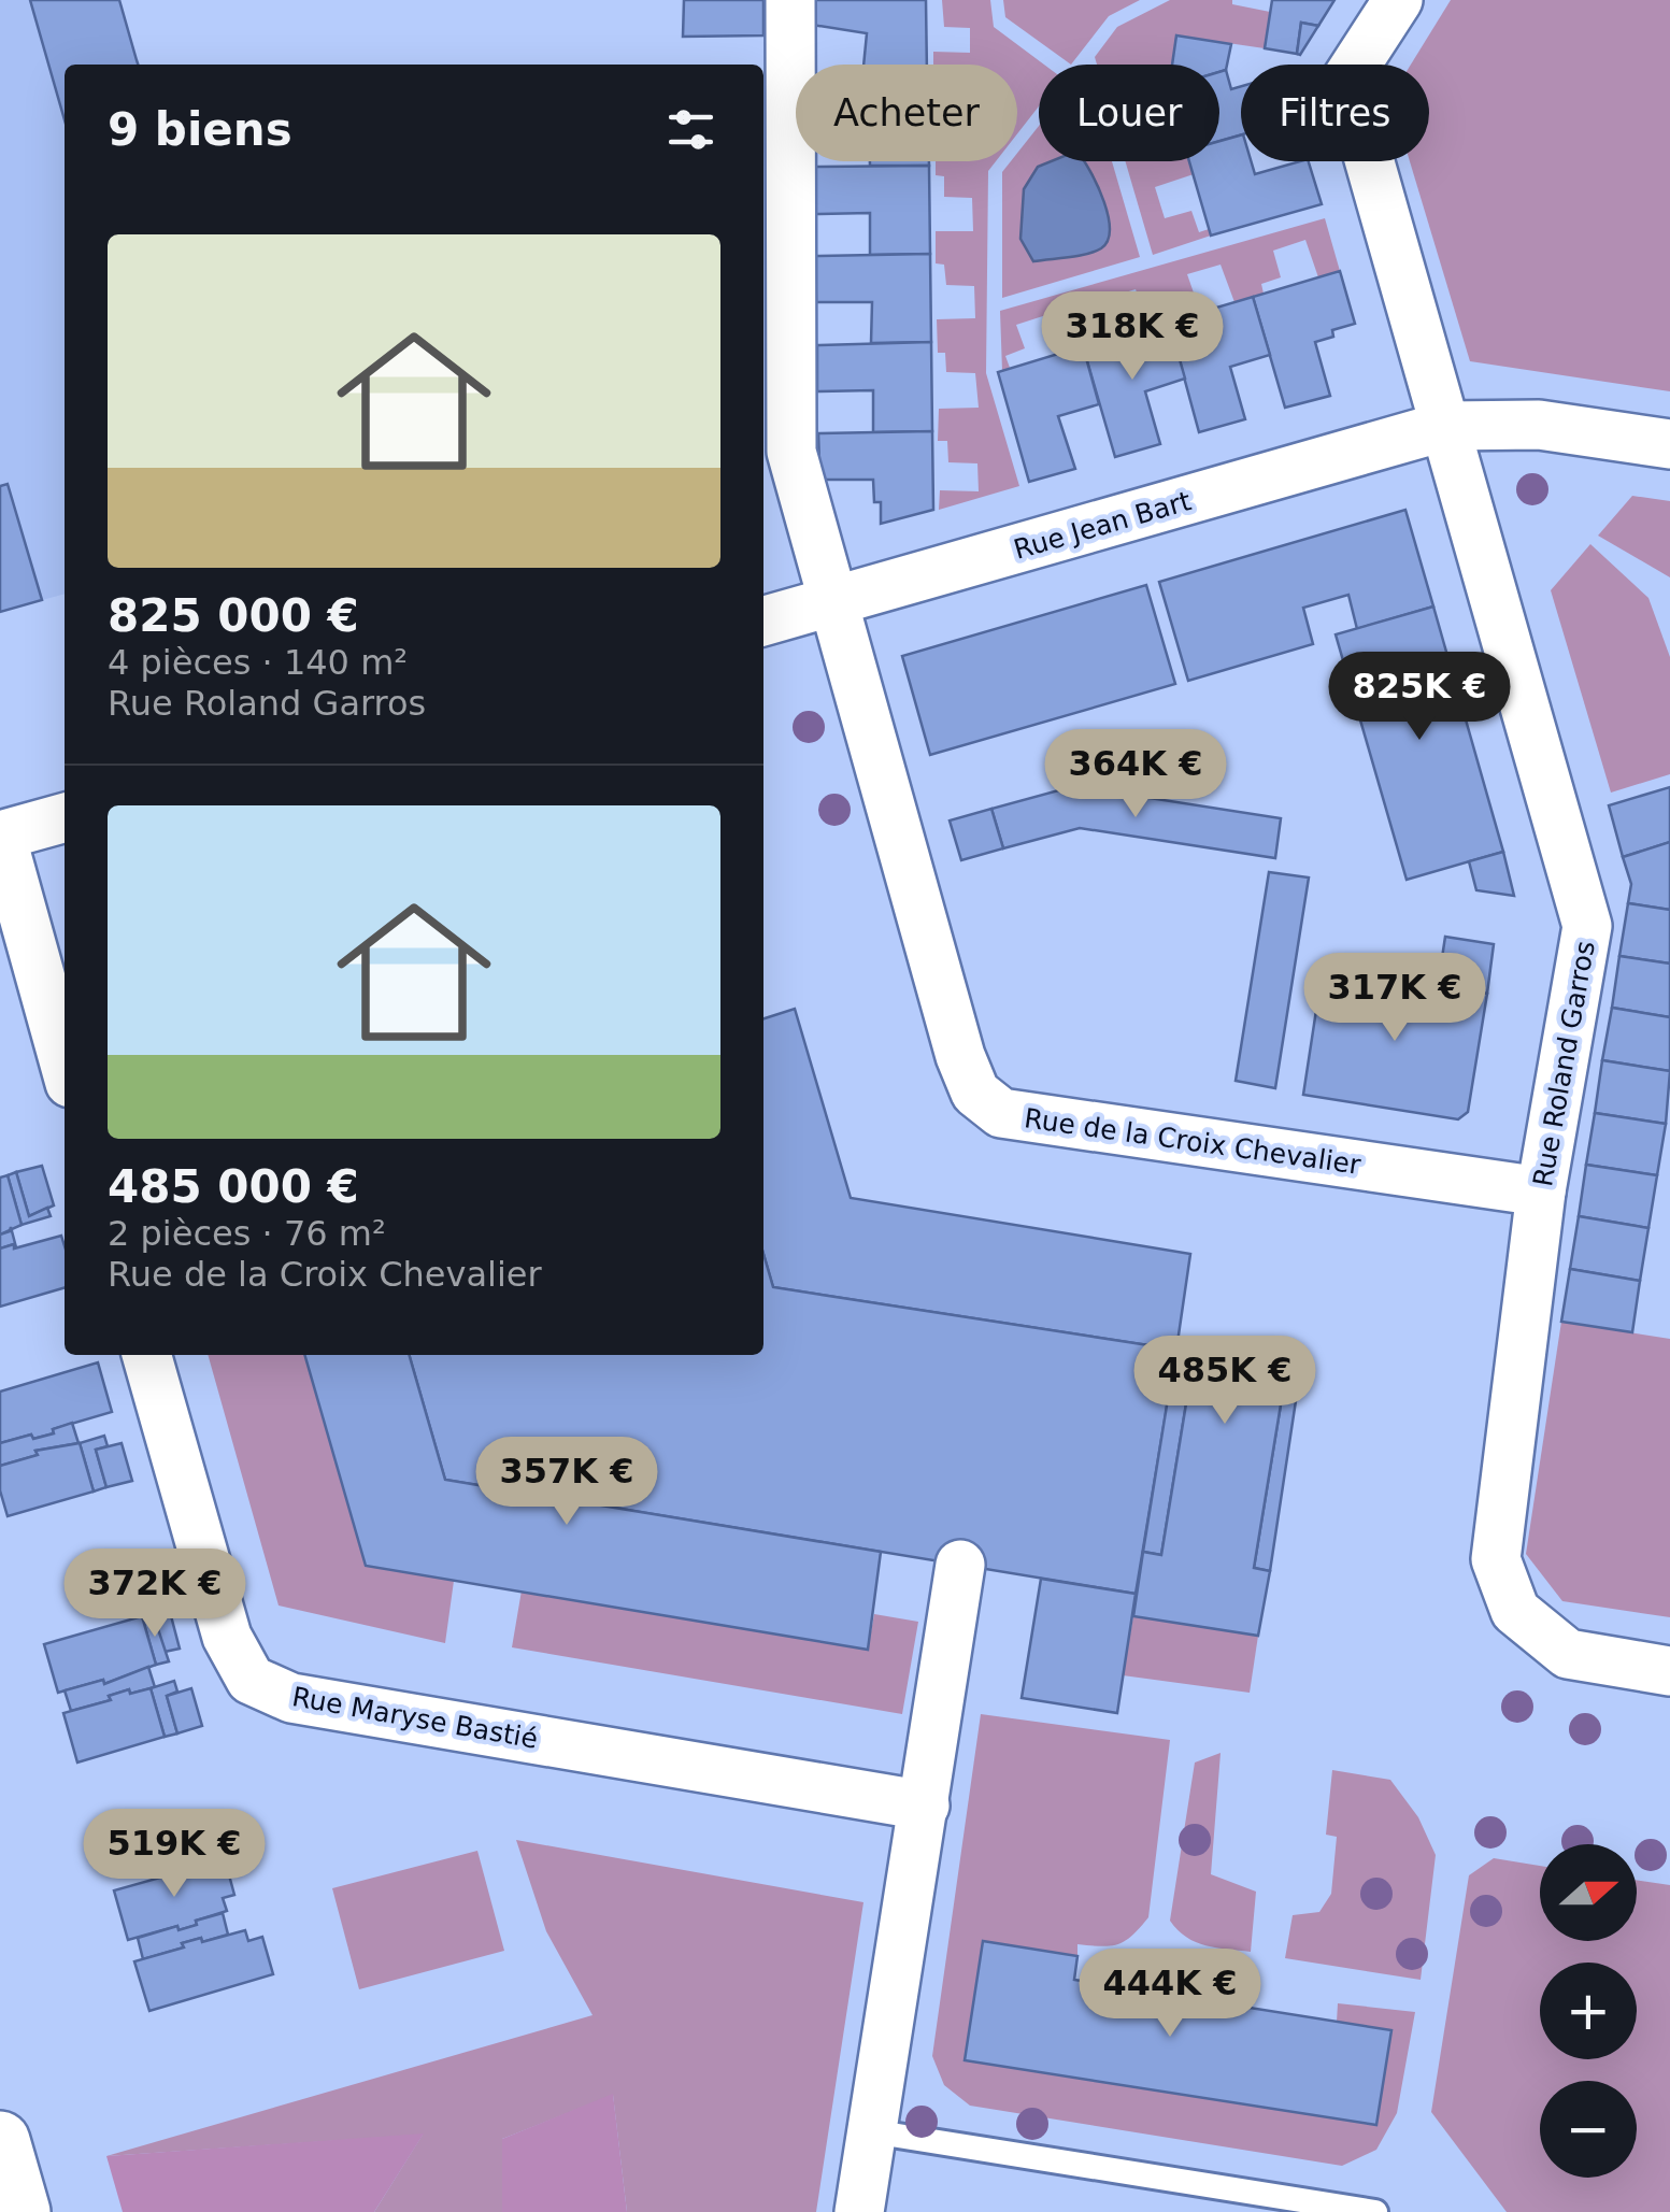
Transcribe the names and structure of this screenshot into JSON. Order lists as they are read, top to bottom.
{
  "streets": {
    "street": [
      "Rue Jean Bart",
      "Rue Roland Garros",
      "Rue de la Croix Chevalier",
      "Rue Maryse Bastié"
    ]
  },
  "crossings": [
    ["Rue Jean Bart", "Rue Roland Garros"],
    ["Rue Jean Bart", "Rue de la Croix Chevalier"],
    ["Rue Roland Garros", "Rue de la Croix Chevalier"]
  ],
  "north": "right",
  "page": {
    "chip": ["Acheter", "Louer", "Filtres"],
    "heading": "9 biens",
    "list": [
      {
        "name": "825 000 €",
        "note": "4 pièces · 140 m² · Rue Roland Garros"
      },
      {
        "name": "485 000 €",
        "note": "2 pièces · 76 m² · Rue de la Croix Chevalier"
      }
    ],
    "price": [
      "318K €",
      "825K €",
      "364K €",
      "317K €",
      "485K €",
      "357K €",
      "372K €",
      "519K €",
      "444K €"
    ],
    "map_buttons": ["+", "−"]
  }
}
